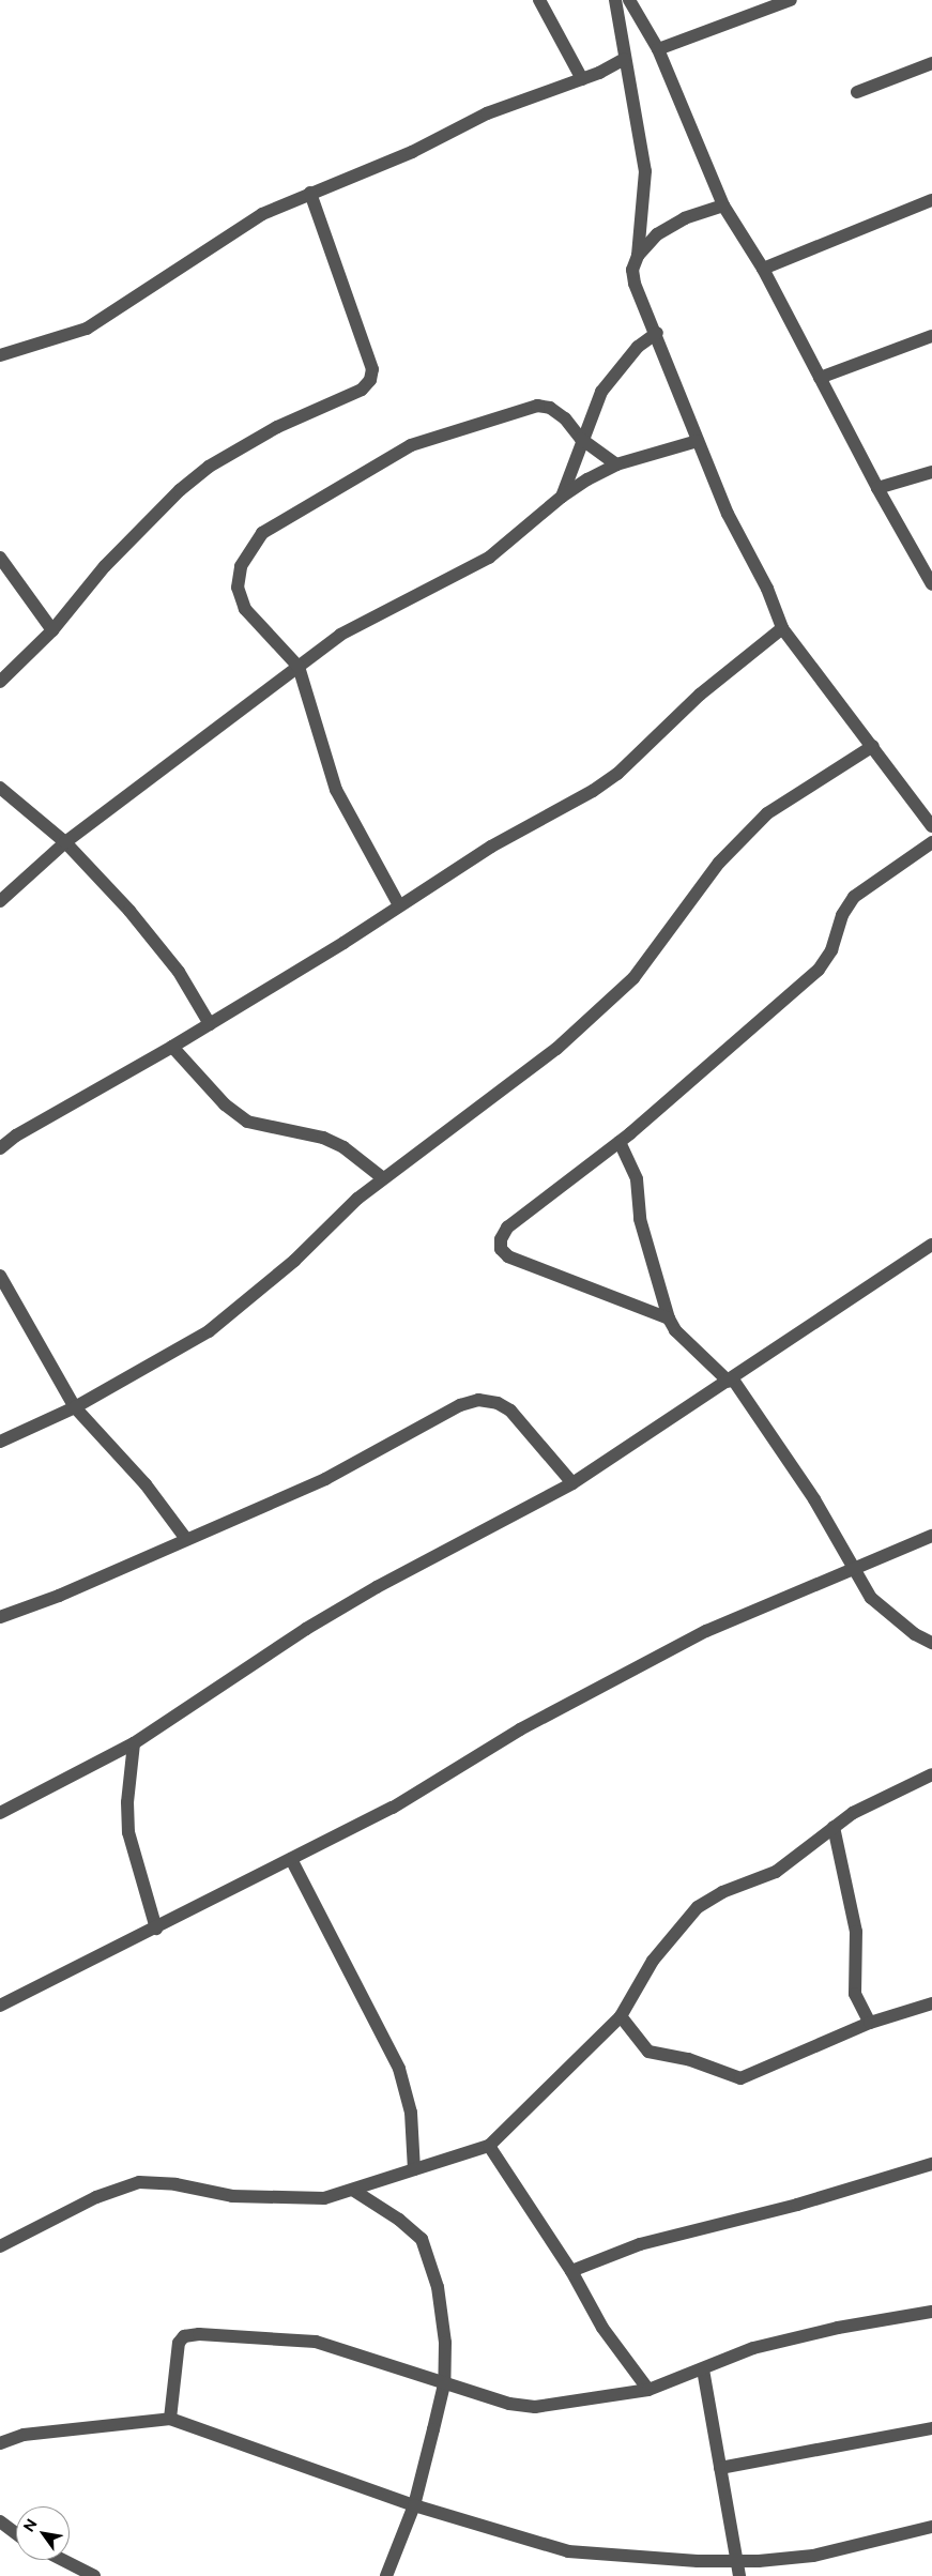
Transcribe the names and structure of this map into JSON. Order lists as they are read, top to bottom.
{
  "north": "top left"
}
